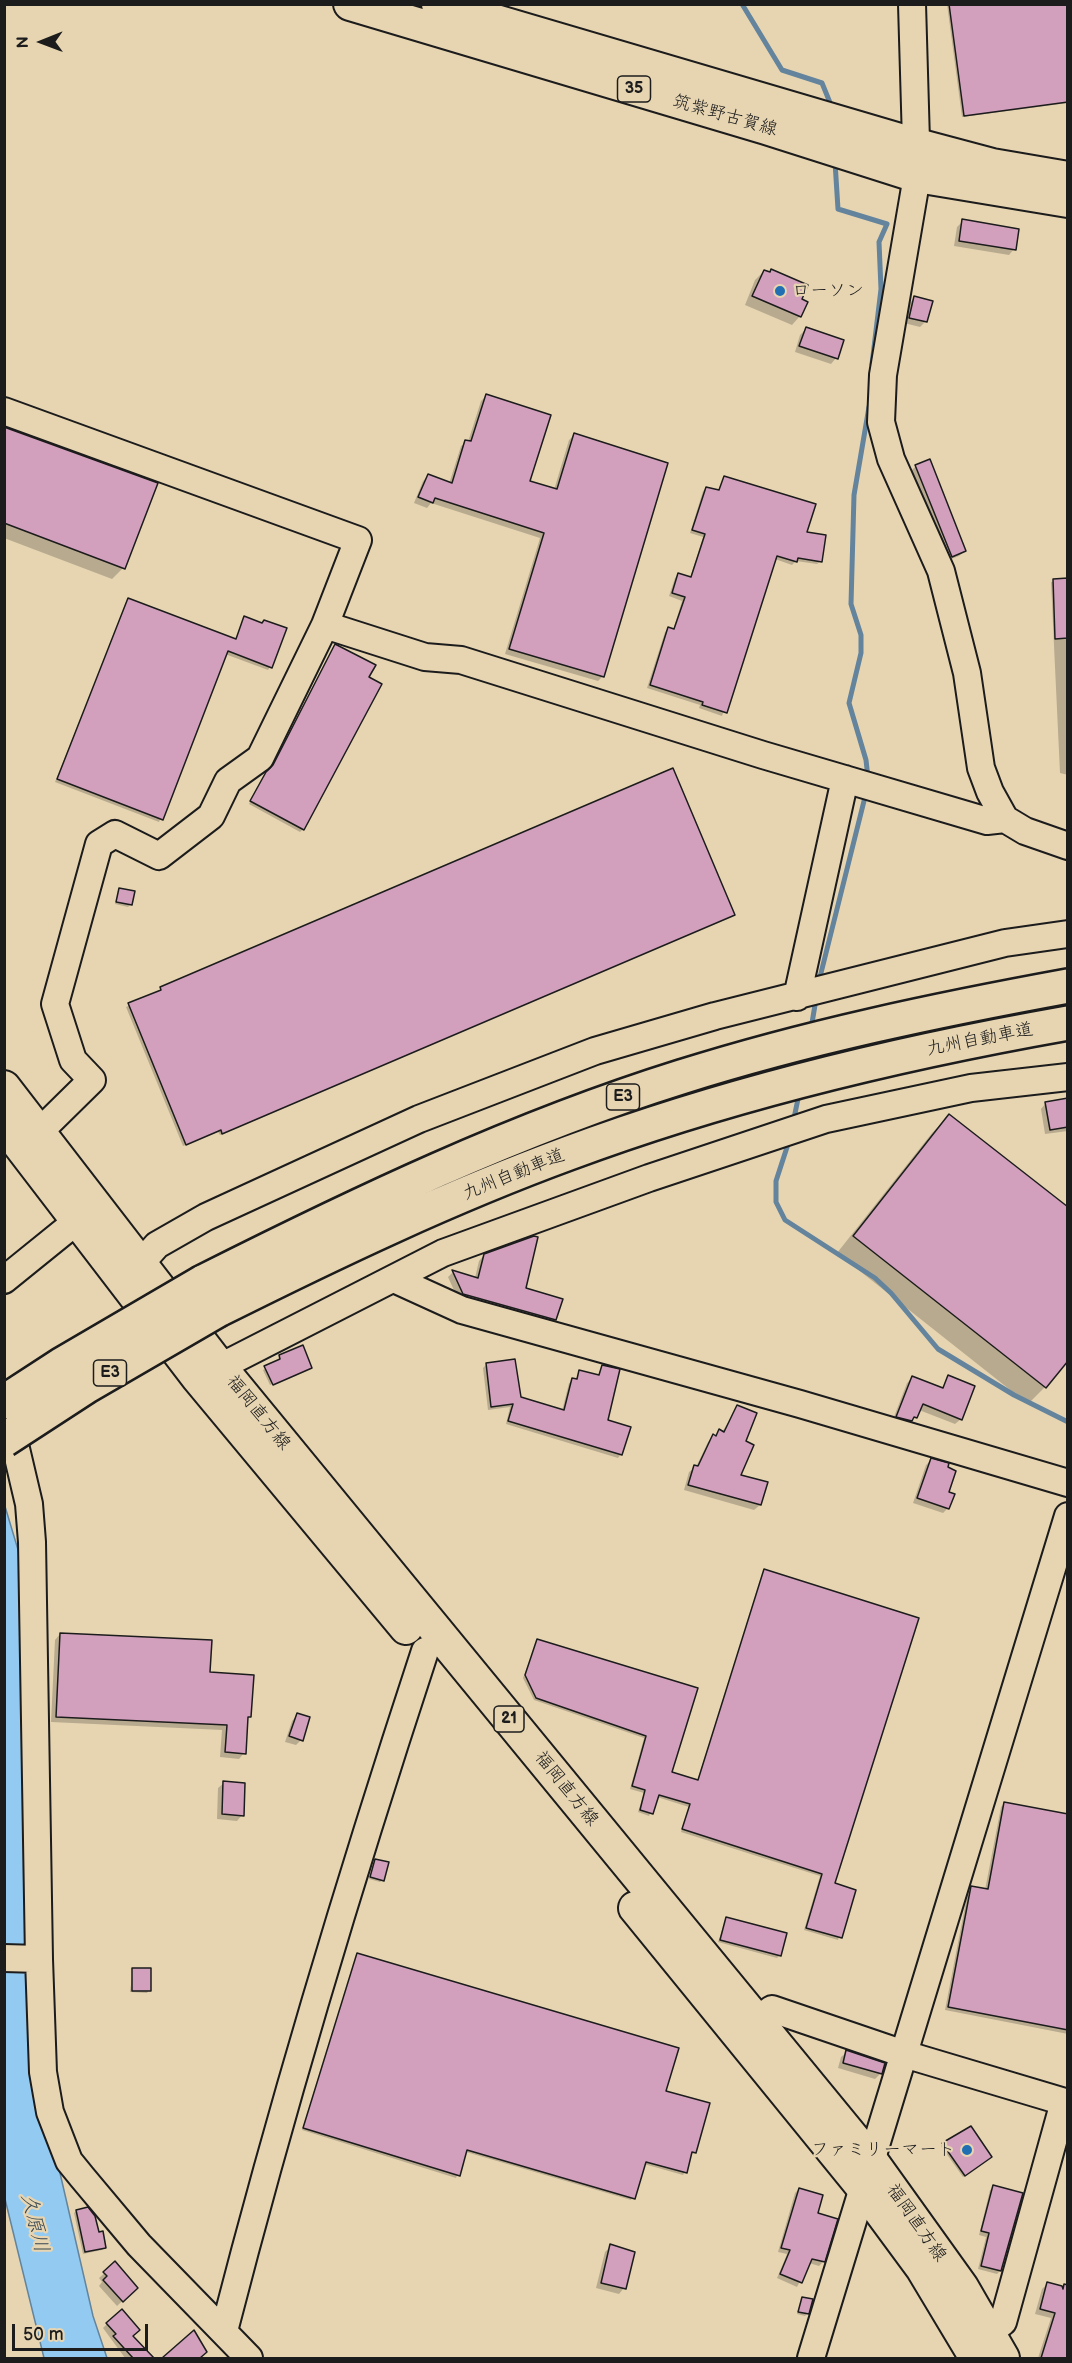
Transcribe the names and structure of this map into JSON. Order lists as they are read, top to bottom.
{
  "streets": {
    "highway": ["九州自動車道", "E3"],
    "main road": [
      "35",
      "筑紫野古賀線",
      "福岡直方線",
      "21"
    ]
  },
  "water": ["久原川"],
  "places": ["ローソン", "ファミリーマート"],
  "scale_bar": "50 m",
  "north": "left"
}
